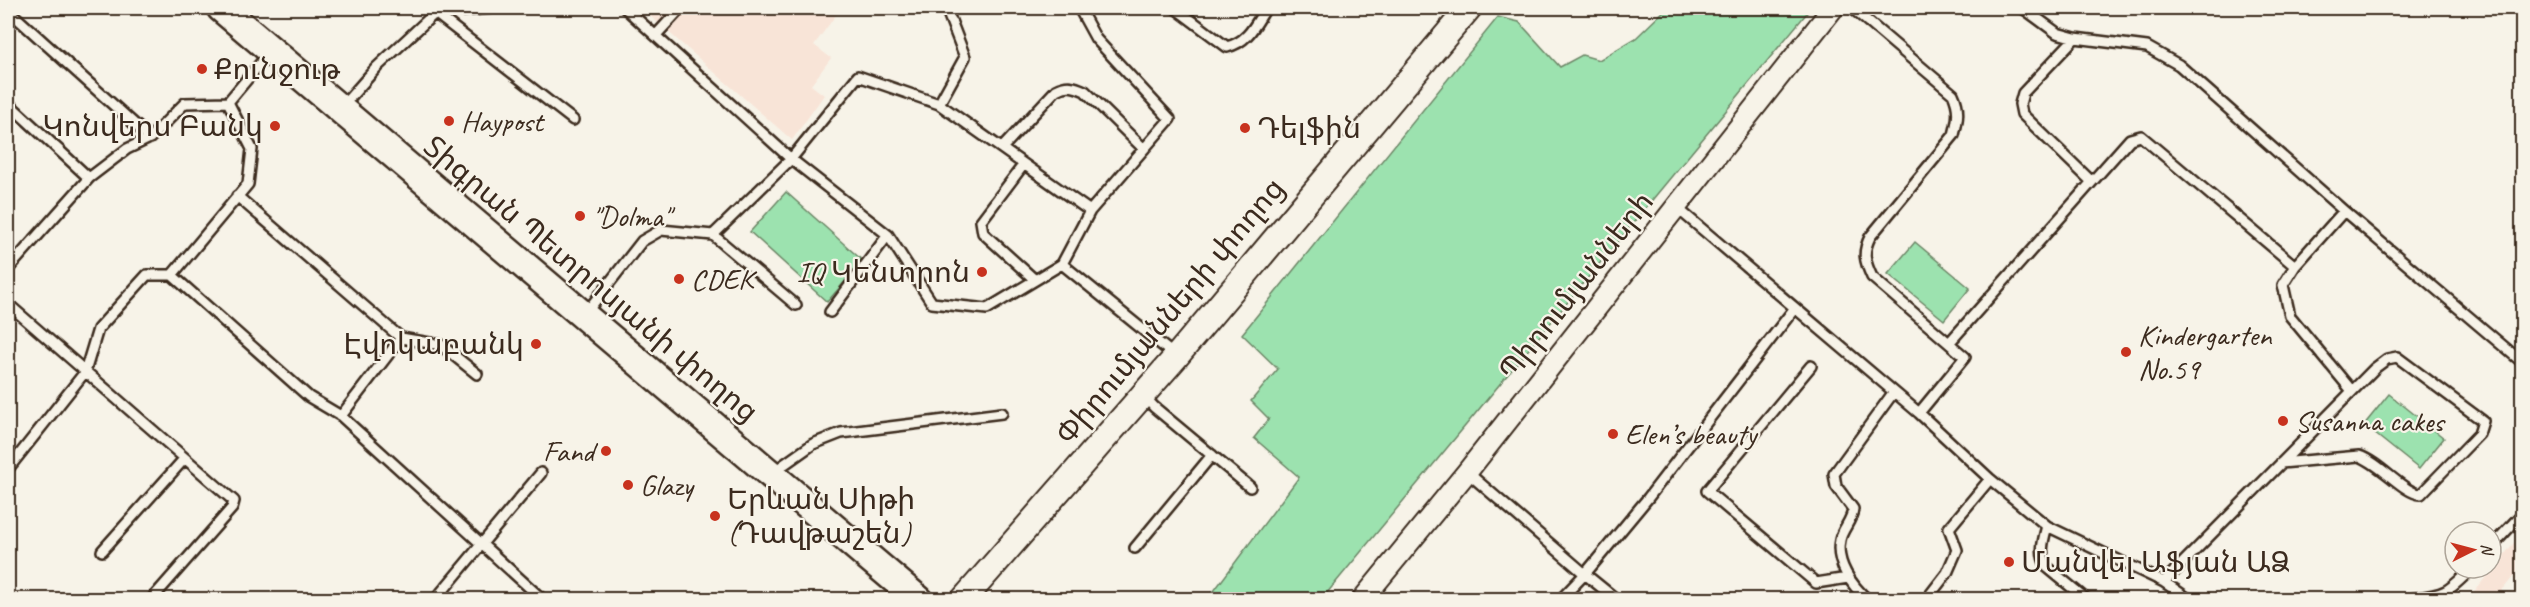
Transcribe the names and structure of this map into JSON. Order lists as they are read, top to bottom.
{
  "streets": {
    "main road": ["Տիգրան Պետրոսյանի փողոց"],
    "street": ["Պիրումյանների", "Փիրումյանների փողոց"]
  },
  "places": [
    "Քունջութ",
    "Haypost",
    "Կոնվերս Բանկ",
    "Դելֆին",
    "\"Dolma\"",
    "IQ Կենտրոն",
    "CDEK",
    "Էվոկաբանկ",
    "Kindergarten No.59",
    "Susanna cakes",
    "Elen’s beauty",
    "Fand",
    "Glazy",
    "Երևան Սիթի (Դավթաշեն)",
    "Մանվել Աֆյան ԱՁ"
  ],
  "north": "right"
}
